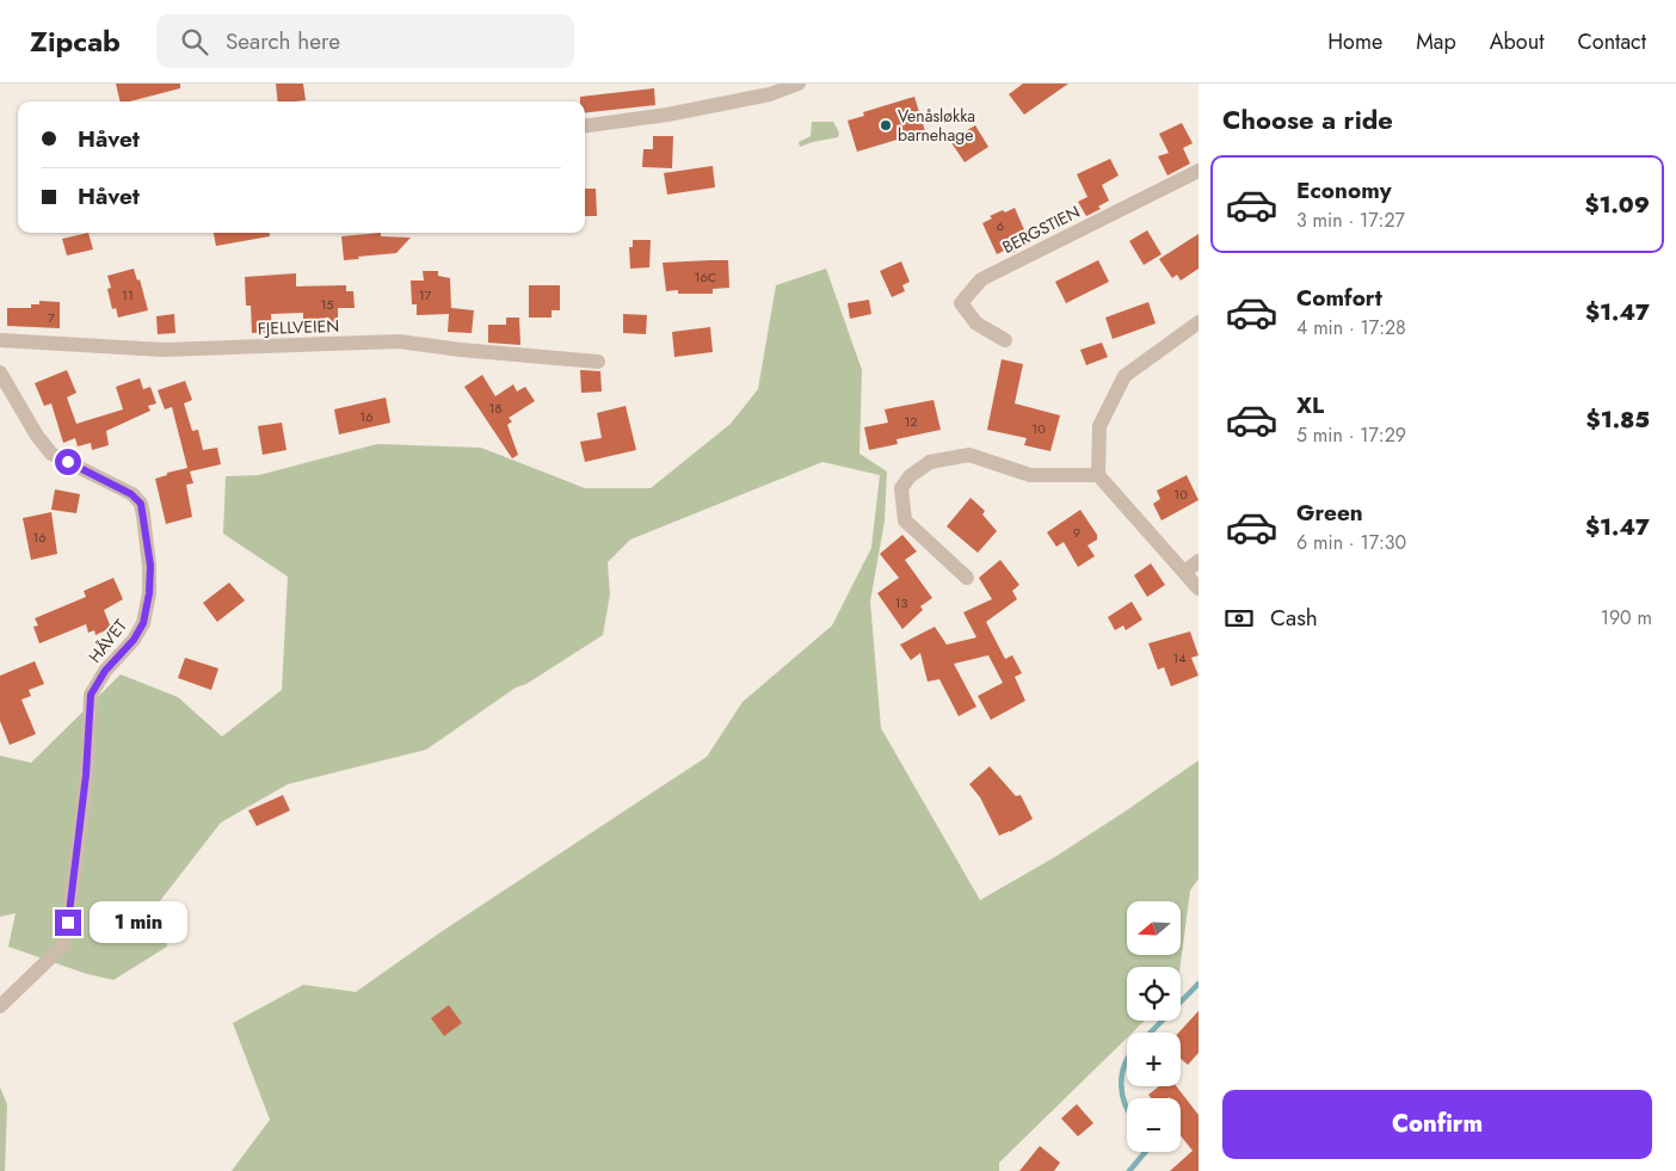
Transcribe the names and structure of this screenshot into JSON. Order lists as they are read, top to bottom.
{
  "streets": {
    "street": ["BERGSTIEN", "FJELLVEIEN", "HÅVET"]
  },
  "places": ["Venåsløkka barnehage"],
  "house_numbers": [
    "6",
    "16C",
    "11",
    "17",
    "15",
    "7",
    "18",
    "16",
    "12",
    "10",
    "10",
    "9",
    "16",
    "13",
    "14"
  ],
  "north": "left",
  "page": {
    "header": "Zipcab",
    "search": "Search here",
    "nav": [
      "Home",
      "Map",
      "About",
      "Contact"
    ],
    "heading": "Choose a ride",
    "banner": ["Håvet", "Håvet"],
    "list": [
      {
        "name": "Economy",
        "note": "3 min · 17:27",
        "value": "$1.09"
      },
      {
        "name": "Comfort",
        "note": "4 min · 17:28",
        "value": "$1.47"
      },
      {
        "name": "XL",
        "note": "5 min · 17:29",
        "value": "$1.85"
      },
      {
        "name": "Green",
        "note": "6 min · 17:30",
        "value": "$1.47"
      }
    ],
    "pay": ["Cash", "190 m"],
    "map_buttons": ["+", "−"],
    "bubble": "1 min",
    "buttons": "Confirm"
  }
}
